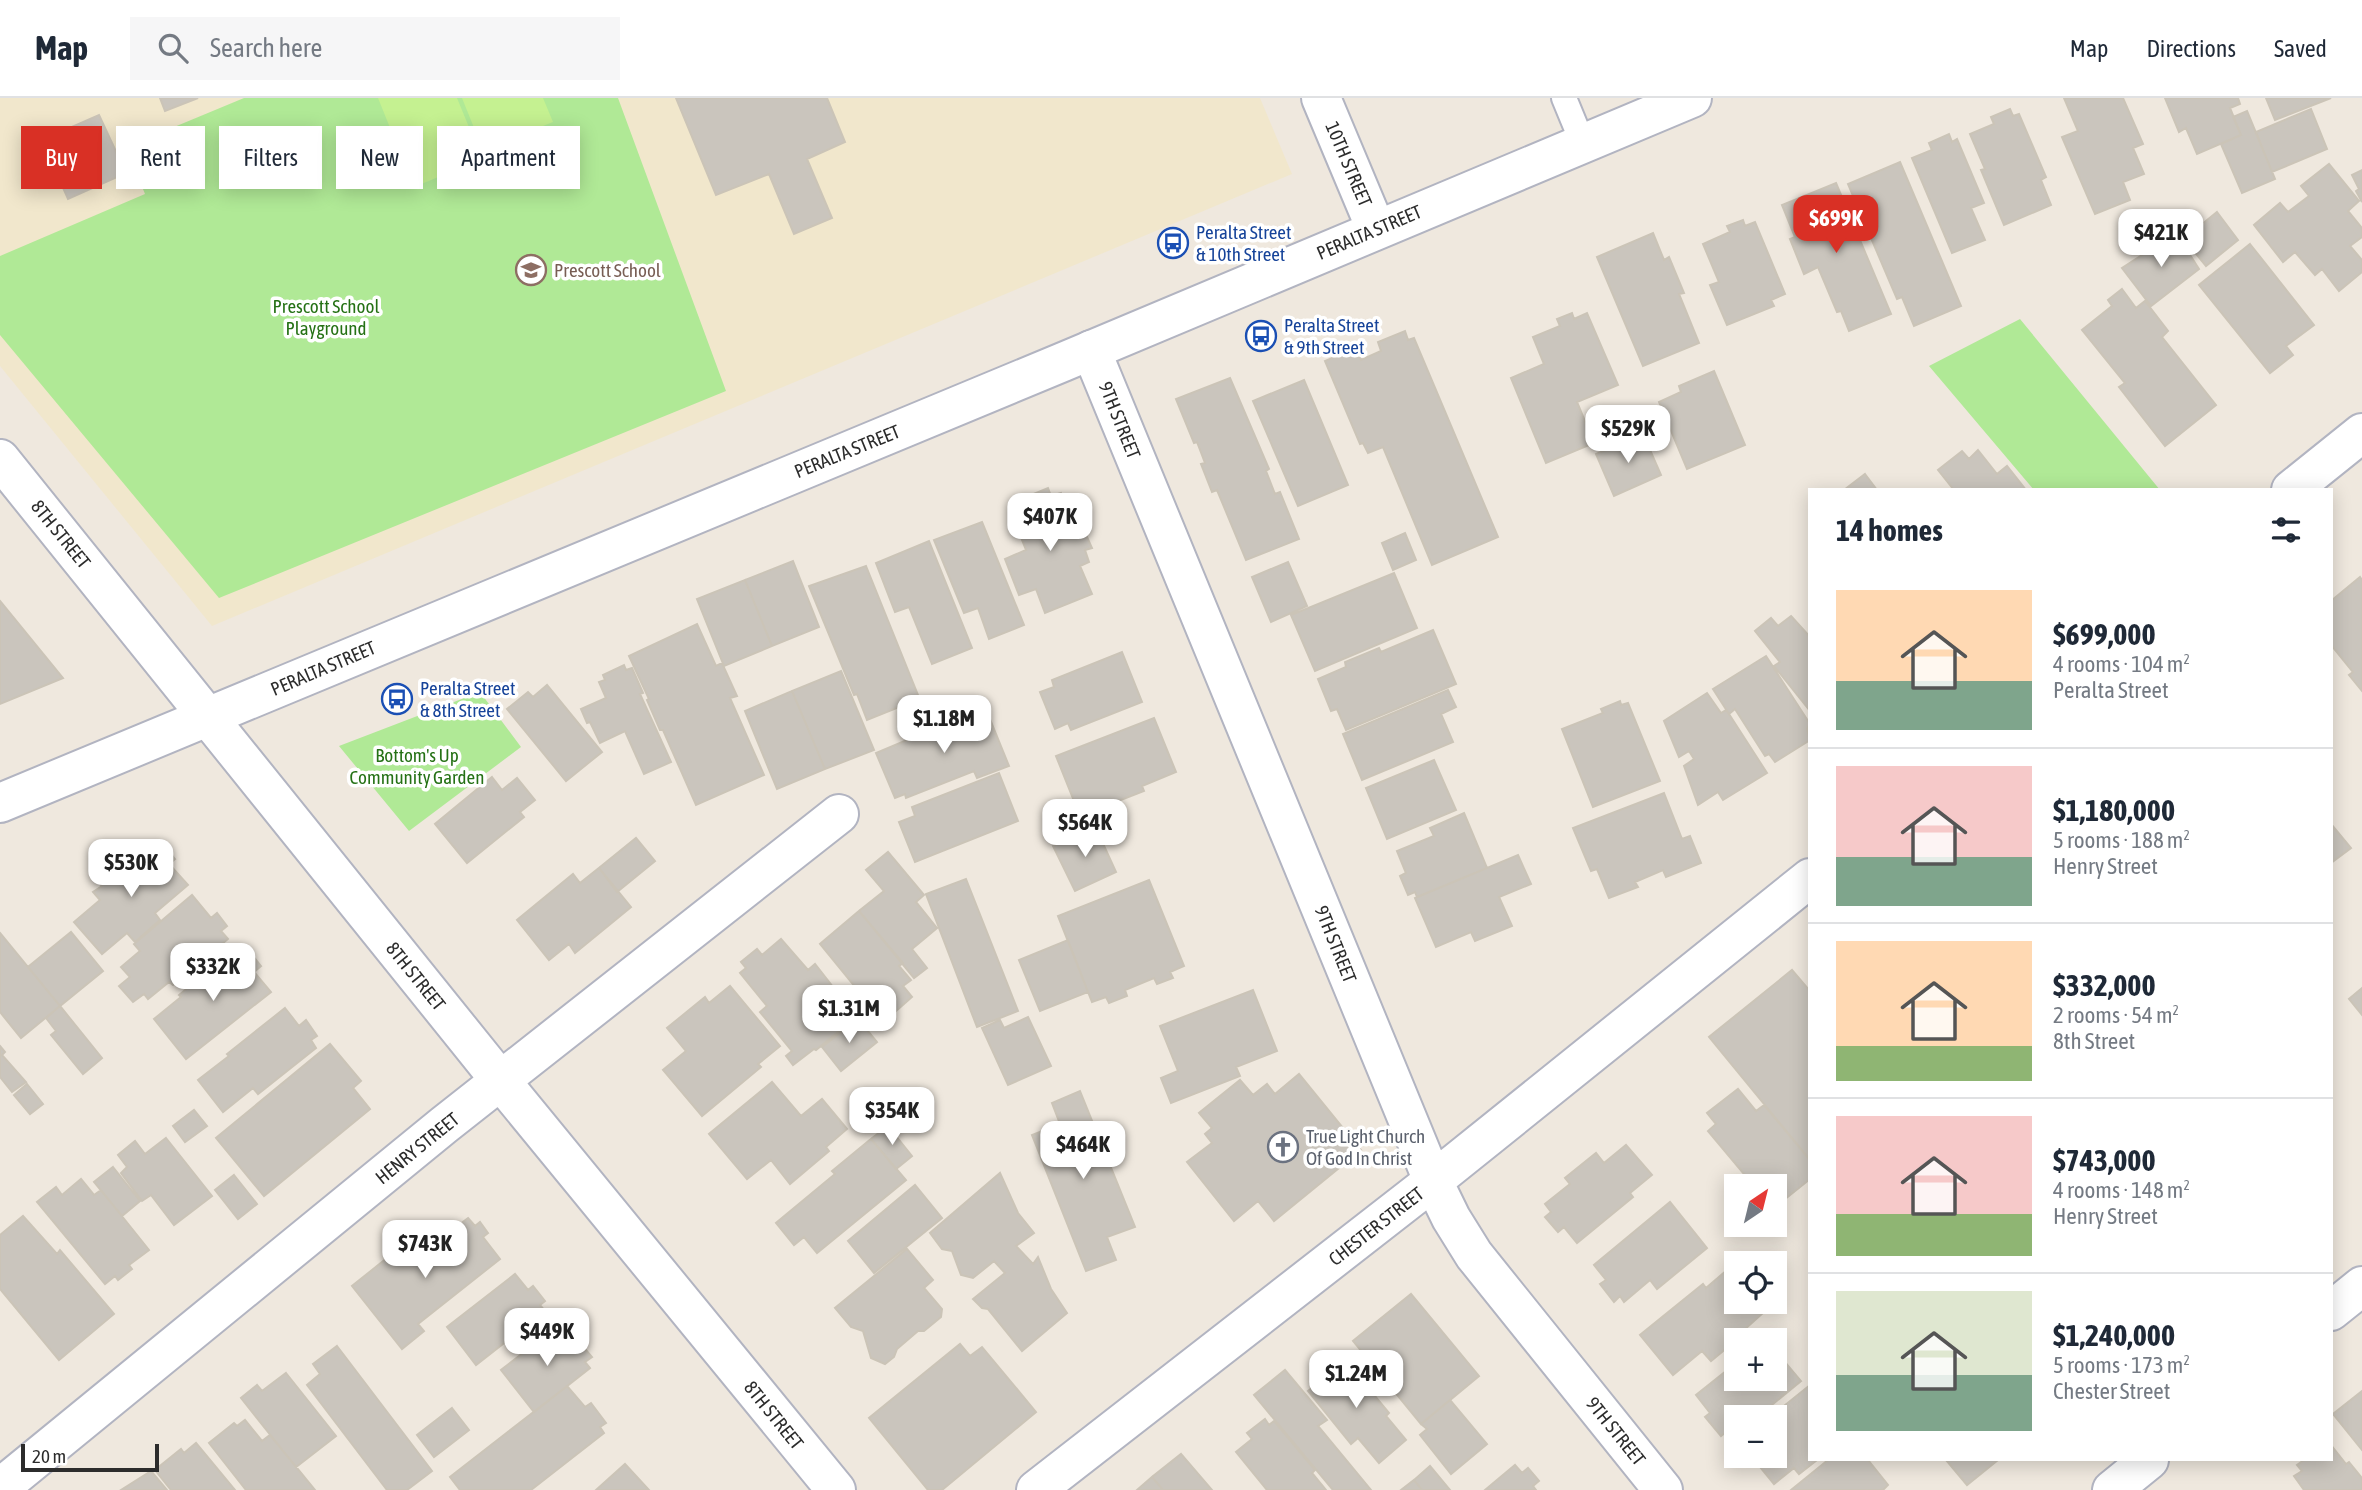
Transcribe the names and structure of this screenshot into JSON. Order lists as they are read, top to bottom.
{
  "streets": {
    "street": [
      "10TH STREET",
      "PERALTA STREET",
      "9TH STREET",
      "8TH STREET",
      "HENRY STREET",
      "CHESTER STREET"
    ]
  },
  "crossings": [
    ["10TH STREET", "PERALTA STREET"],
    ["PERALTA STREET", "9TH STREET"],
    ["PERALTA STREET", "8TH STREET"],
    ["9TH STREET", "CHESTER STREET"],
    ["8TH STREET", "HENRY STREET"]
  ],
  "parks": ["Prescott School Playground", "Bottom's Up Community Garden"],
  "places": {
    "bus stop": ["Peralta Street & 10th Street", "Peralta Street & 9th Street", "Peralta Street & 8th Street"],
    "school or university": ["Prescott School"],
    "church": ["True Light Church Of God In Christ"]
  },
  "scale_bar": "20 m",
  "north": "top right",
  "page": {
    "header": "Map",
    "search": "Search here",
    "nav": ["Map", "Directions", "Saved"],
    "chip": [
      "Buy",
      "Rent",
      "Filters",
      "New",
      "Apartment"
    ],
    "price": [
      "$699K",
      "$421K",
      "$529K",
      "$407K",
      "$1.18M",
      "$564K",
      "$530K",
      "$332K",
      "$1.31M",
      "$354K",
      "$464K",
      "$743K",
      "$449K",
      "$1.24M"
    ],
    "heading": "14 homes",
    "list": [
      {
        "name": "$699,000",
        "note": "4 rooms · 104 m² · Peralta Street"
      },
      {
        "name": "$1,180,000",
        "note": "5 rooms · 188 m² · Henry Street"
      },
      {
        "name": "$332,000",
        "note": "2 rooms · 54 m² · 8th Street"
      },
      {
        "name": "$743,000",
        "note": "4 rooms · 148 m² · Henry Street"
      },
      {
        "name": "$1,240,000",
        "note": "5 rooms · 173 m² · Chester Street"
      }
    ],
    "map_buttons": ["+", "−"],
    "scale": "20 m"
  }
}
